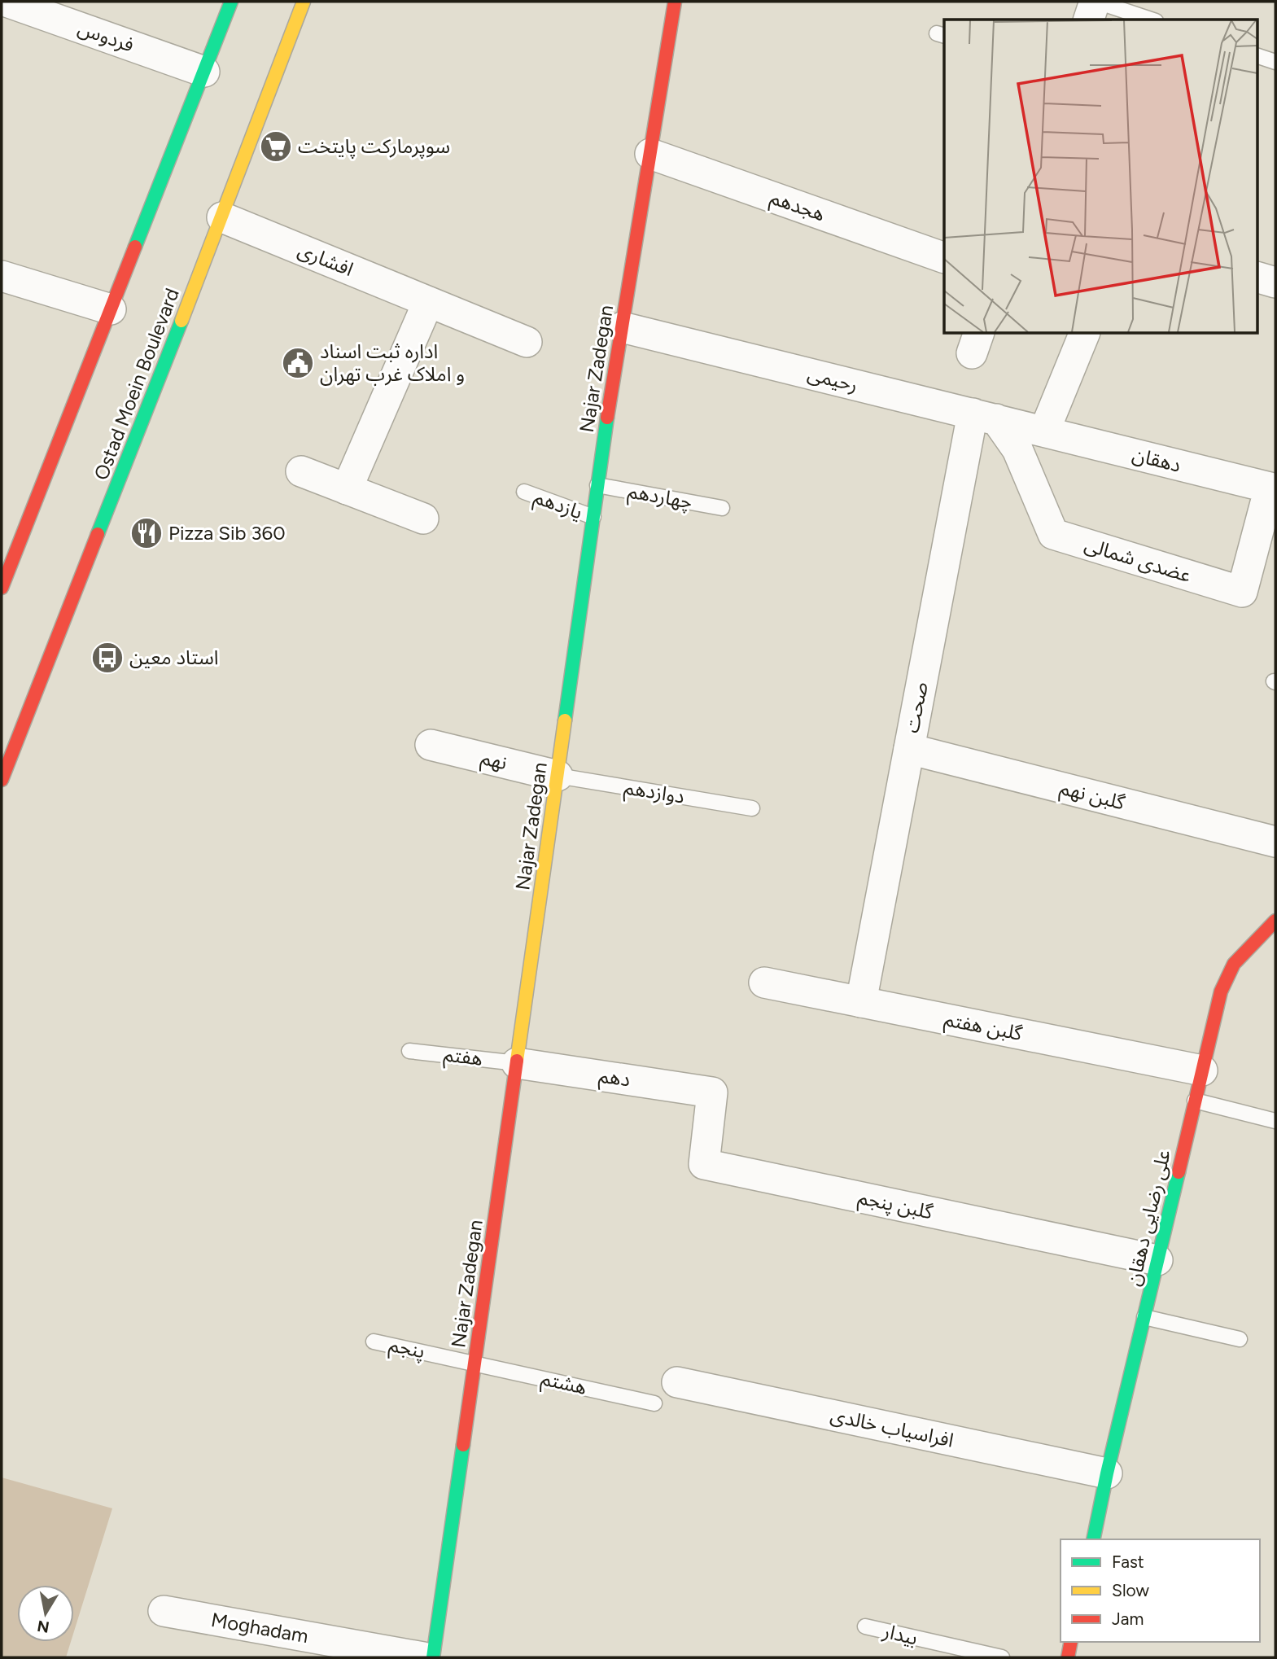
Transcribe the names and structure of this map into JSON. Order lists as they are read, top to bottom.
{
  "streets": {
    "street": [
      "فردوس",
      "هجدهم",
      "افشاری",
      "Najar Zadegan",
      "رحیمی",
      "Ostad Moein Boulevard",
      "دهقان",
      "عضدی شمالی",
      "صحت",
      "نهم",
      "گلبن نهم",
      "گلبن هفتم",
      "دهم",
      "گلبن پنجم",
      "علی رضایی دهقان",
      "افراسیاب خالدی",
      "Moghadam"
    ],
    "lane": [
      "چهاردهم",
      "یازدهم",
      "دوازدهم",
      "هفتم",
      "پنجم",
      "هشتم",
      "بیدار"
    ]
  },
  "crossings": [
    ["هجدهم", "Najar Zadegan"],
    ["افشاری", "Ostad Moein Boulevard"],
    ["Najar Zadegan", "رحیمی"],
    ["Najar Zadegan", "چهاردهم"],
    ["Najar Zadegan", "یازدهم"],
    ["Najar Zadegan", "نهم"],
    ["Najar Zadegan", "دوازدهم"],
    ["Najar Zadegan", "هفتم"],
    ["Najar Zadegan", "دهم"],
    ["Najar Zadegan", "پنجم"],
    ["Najar Zadegan", "هشتم"],
    ["رحیمی", "دهقان"],
    ["رحیمی", "عضدی شمالی"],
    ["رحیمی", "صحت"],
    ["دهقان", "عضدی شمالی"],
    ["عضدی شمالی", "صحت"],
    ["صحت", "گلبن نهم"],
    ["صحت", "گلبن هفتم"],
    ["نهم", "دوازدهم"],
    ["گلبن هفتم", "علی رضایی دهقان"],
    ["هفتم", "دهم"],
    ["دهم", "گلبن پنجم"],
    ["گلبن پنجم", "علی رضایی دهقان"],
    ["علی رضایی دهقان", "افراسیاب خالدی"],
    ["پنجم", "هشتم"]
  ],
  "places": {
    "supermarket": ["سوپرمارکت پایتخت"],
    "public building": ["اداره ثبت اسناد و املاک غرب تهران"],
    "restaurant": ["Pizza Sib 360"],
    "bus stop": ["استاد معین"]
  },
  "legend": ["Fast", "Slow", "Jam"],
  "north": "bottom"
}
